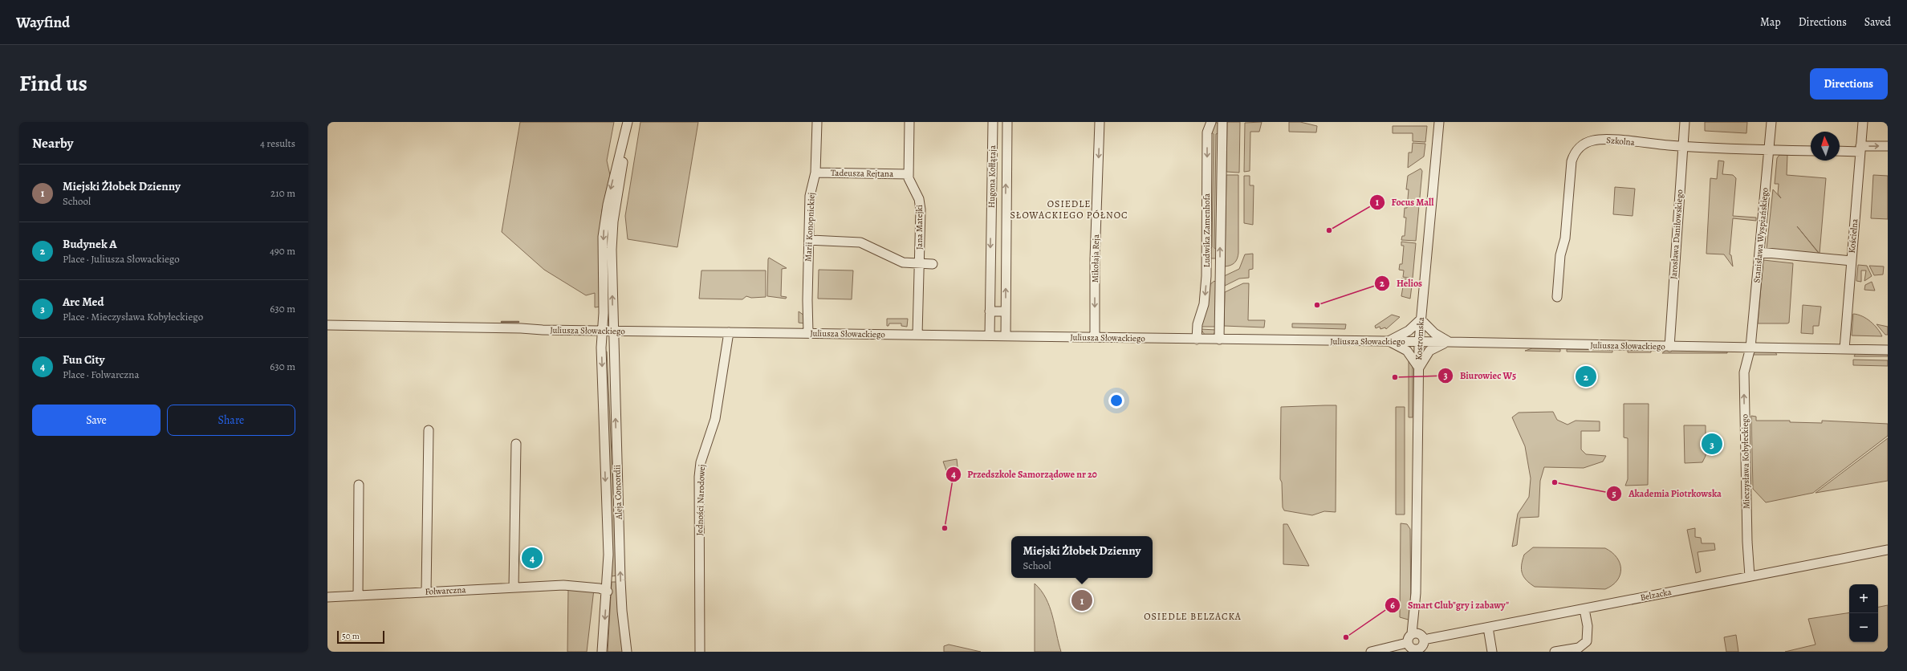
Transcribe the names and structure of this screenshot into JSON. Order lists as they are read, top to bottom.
{
  "streets": {
    "street": [
      "Szkolna",
      "Tadeusza Rejtana",
      "Hugona Kołłątaja",
      "Marii Konopnickiej",
      "Jana Matejki",
      "Ludwika Zamenhofa",
      "Jarosława Daniłowskiego",
      "Stanisława Wyspiańskiego",
      "Kościelna",
      "Mikołaja Reja",
      "Juliusza Słowackiego",
      "Kostromska",
      "Mieczysława Kobyłeckiego",
      "Aleja Concordii",
      "Jedności Narodowej",
      "Folwarczna",
      "Belzacka"
    ]
  },
  "crossings": [
    ["Szkolna", "Jarosława Daniłowskiego"],
    ["Szkolna", "Stanisława Wyspiańskiego"],
    ["Tadeusza Rejtana", "Marii Konopnickiej"],
    ["Tadeusza Rejtana", "Jana Matejki"],
    ["Hugona Kołłątaja", "Juliusza Słowackiego"],
    ["Marii Konopnickiej", "Juliusza Słowackiego"],
    ["Jana Matejki", "Juliusza Słowackiego"],
    ["Ludwika Zamenhofa", "Juliusza Słowackiego"],
    ["Jarosława Daniłowskiego", "Juliusza Słowackiego"],
    ["Stanisława Wyspiańskiego", "Juliusza Słowackiego"],
    ["Stanisława Wyspiańskiego", "Mieczysława Kobyłeckiego"],
    ["Kościelna", "Juliusza Słowackiego"],
    ["Mikołaja Reja", "Juliusza Słowackiego"],
    ["Juliusza Słowackiego", "Kostromska"],
    ["Juliusza Słowackiego", "Mieczysława Kobyłeckiego"],
    ["Juliusza Słowackiego", "Aleja Concordii"],
    ["Juliusza Słowackiego", "Jedności Narodowej"],
    ["Kostromska", "Belzacka"],
    ["Mieczysława Kobyłeckiego", "Belzacka"],
    ["Aleja Concordii", "Folwarczna"]
  ],
  "one_way": ["Mikołaja Reja", "Mieczysława Kobyłeckiego"],
  "districts": ["OSIEDLE SŁOWACKIEGO PÓŁNOC", "OSIEDLE BELZACKA"],
  "places": [
    "Focus Mall",
    "Helios",
    "Biurowiec W5",
    "Akademia Piotrkowska",
    "Przedszkole Samorządowe nr 20",
    "Smart Club\"gry i zabawy\""
  ],
  "scale_bar": "50 m",
  "north": "top",
  "page": {
    "header": "Wayfind",
    "nav": ["Map", "Directions", "Saved"],
    "title": "Find us",
    "buttons": [
      "Directions",
      ["Save", "Share"]
    ],
    "heading": ["Nearby", "4 results"],
    "list": [
      {
        "mark": "1",
        "name": "Miejski Żłobek Dzienny",
        "note": "School",
        "value": "210 m"
      },
      {
        "mark": "2",
        "name": "Budynek A",
        "note": "Place · Juliusza Słowackiego",
        "value": "490 m"
      },
      {
        "mark": "3",
        "name": "Arc Med",
        "note": "Place · Mieczysława Kobyłeckiego",
        "value": "630 m"
      },
      {
        "mark": "4",
        "name": "Fun City",
        "note": "Place · Folwarczna",
        "value": "630 m"
      }
    ],
    "pins": [
      "2",
      "3",
      "4",
      "1"
    ],
    "popup": ["Miejski Żłobek Dzienny", "School"],
    "map_buttons": ["+", "−"],
    "scale": "50 m"
  }
}
